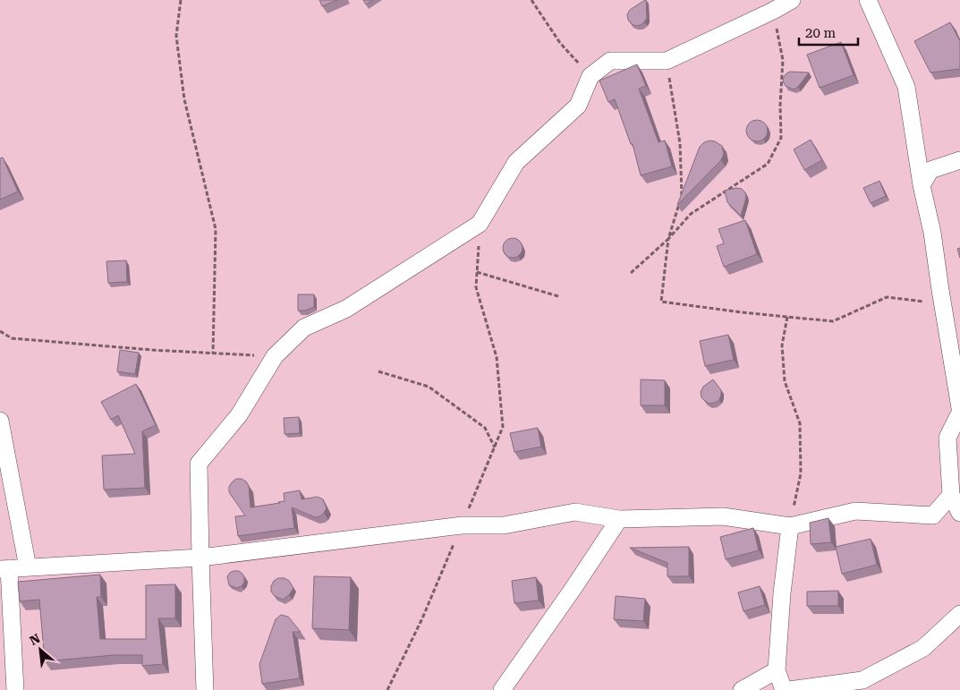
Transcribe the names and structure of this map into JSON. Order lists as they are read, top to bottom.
{
  "scale_bar": "20 m",
  "north": "top left"
}
